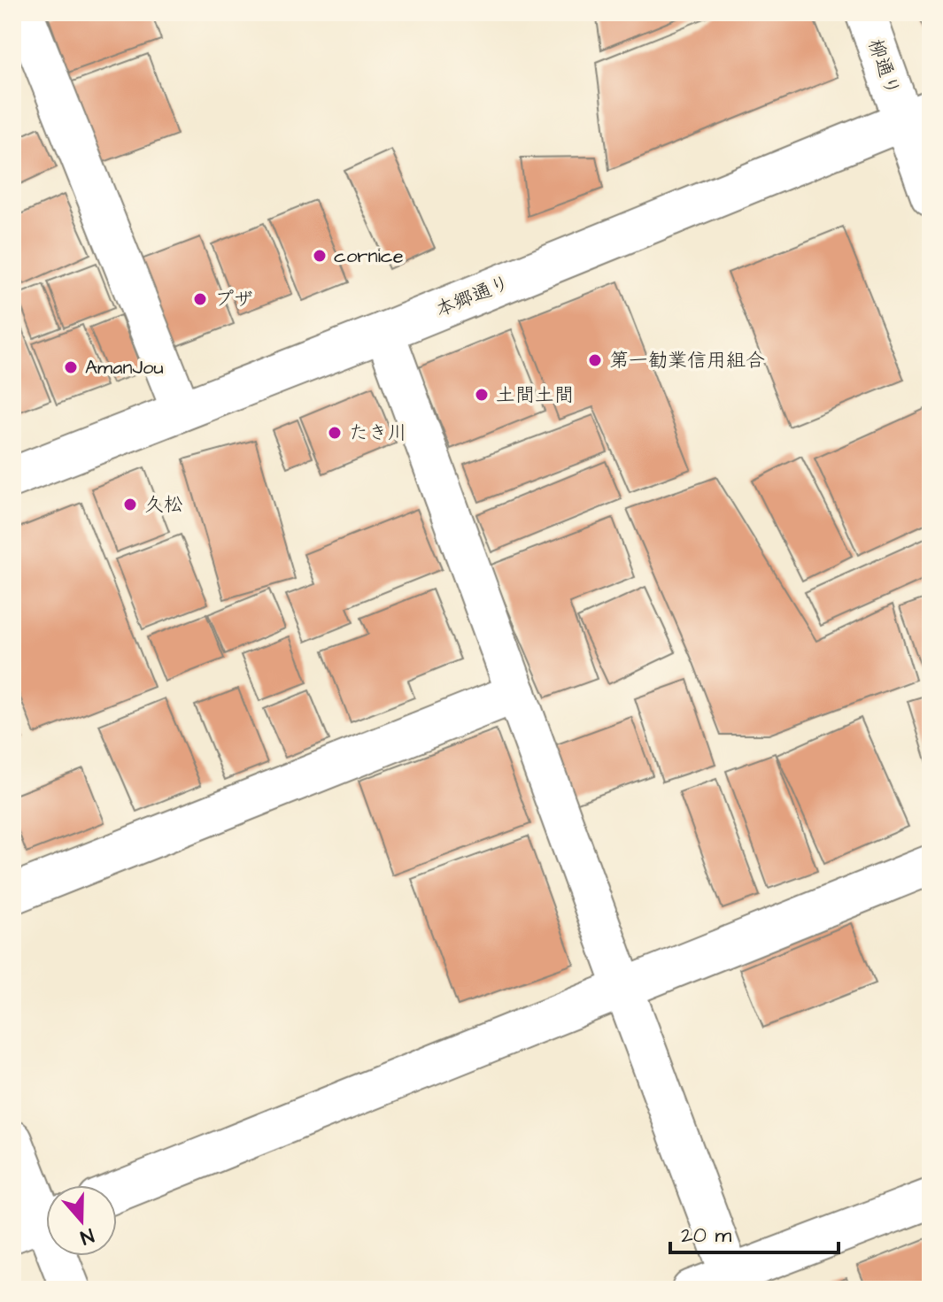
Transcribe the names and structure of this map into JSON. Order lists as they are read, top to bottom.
{
  "streets": {
    "street": ["柳通り", "本郷通り"]
  },
  "crossings": [
    ["柳通り", "本郷通り"]
  ],
  "places": [
    "cornice",
    "プザ",
    "第一勧業信用組合",
    "AmanJou",
    "土間土間",
    "たき川",
    "久松"
  ],
  "scale_bar": "20 m",
  "north": "bottom"
}
